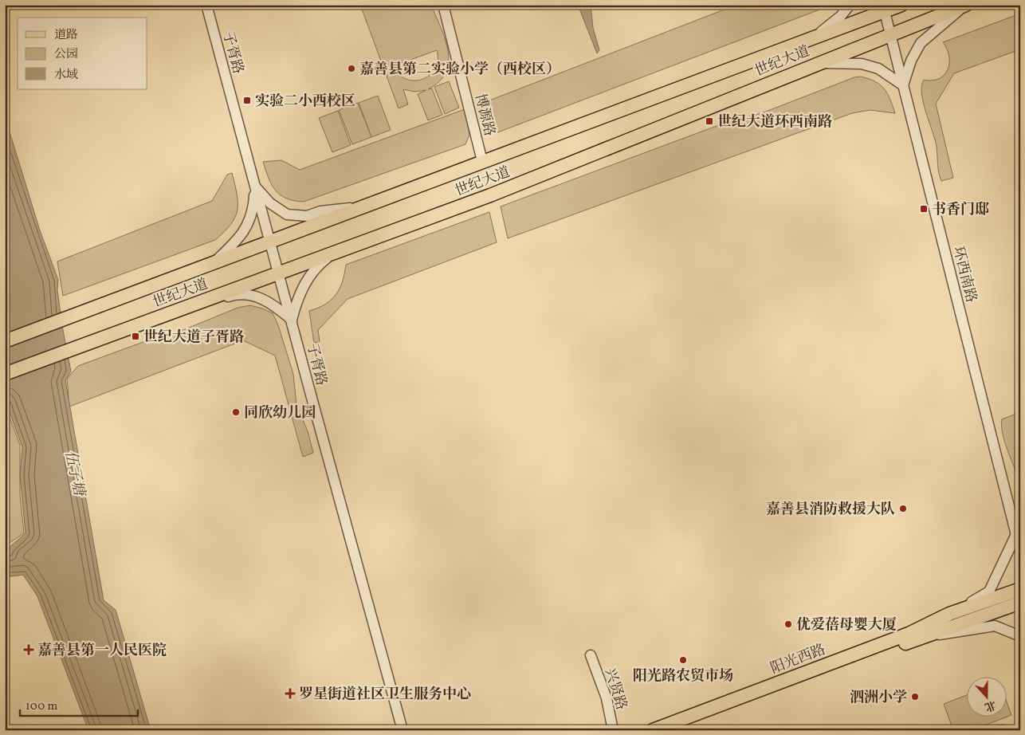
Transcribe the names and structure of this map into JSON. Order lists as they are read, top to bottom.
{
  "streets": {
    "main road": ["世纪大道", "阳光西路"],
    "street": [
      "子胥路",
      "博源路",
      "环西南路",
      "兴贤路"
    ]
  },
  "crossings": [
    ["子胥路", "世纪大道"],
    ["世纪大道", "博源路"],
    ["世纪大道", "环西南路"]
  ],
  "water": ["伍子塘"],
  "places": {
    "other": [
      "嘉善县第二实验小学（西校区）",
      "同欣幼儿园",
      "嘉善县消防救援大队",
      "优爱蓓母婴大厦",
      "阳光路农贸市场",
      "泗洲小学"
    ],
    "transit": [
      "实验二小西校区",
      "世纪大道环西南路",
      "书香门邸",
      "世纪大道子胥路"
    ],
    "health": ["嘉善县第一人民医院", "罗星街道社区卫生服务中心"]
  },
  "legend": ["道路", "公园", "水域"],
  "scale_bar": "100 m",
  "north": "bottom"
}
